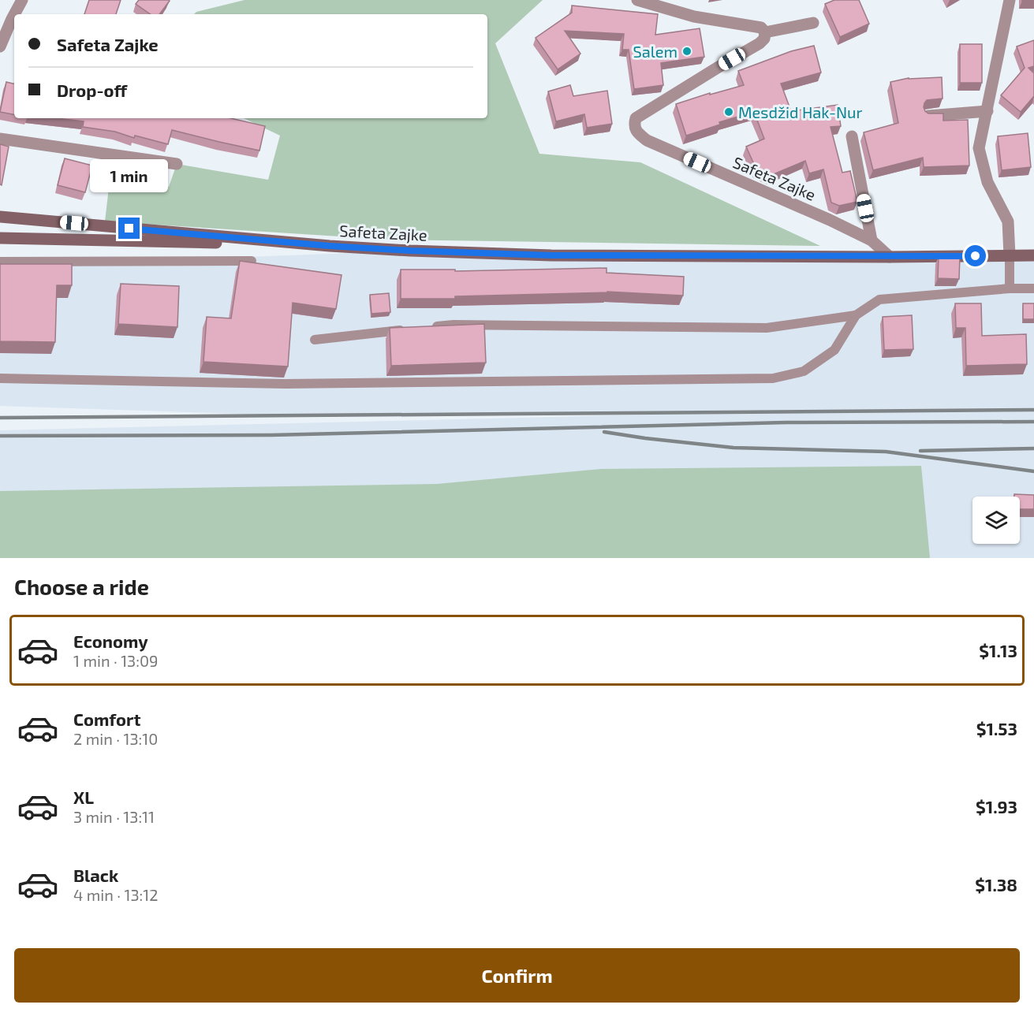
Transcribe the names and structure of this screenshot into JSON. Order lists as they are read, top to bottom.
{
  "streets": {
    "main road": ["Safeta Zajke"]
  },
  "places": ["Salem", "Mesdžid Hak-Nur"],
  "page": {
    "banner": ["Safeta Zajke", "Drop-off"],
    "bubble": "1 min",
    "heading": "Choose a ride",
    "list": [
      {
        "name": "Economy",
        "note": "1 min · 13:09",
        "value": "$1.13"
      },
      {
        "name": "Comfort",
        "note": "2 min · 13:10",
        "value": "$1.53"
      },
      {
        "name": "XL",
        "note": "3 min · 13:11",
        "value": "$1.93"
      },
      {
        "name": "Black",
        "note": "4 min · 13:12",
        "value": "$1.38"
      }
    ],
    "buttons": "Confirm"
  }
}
